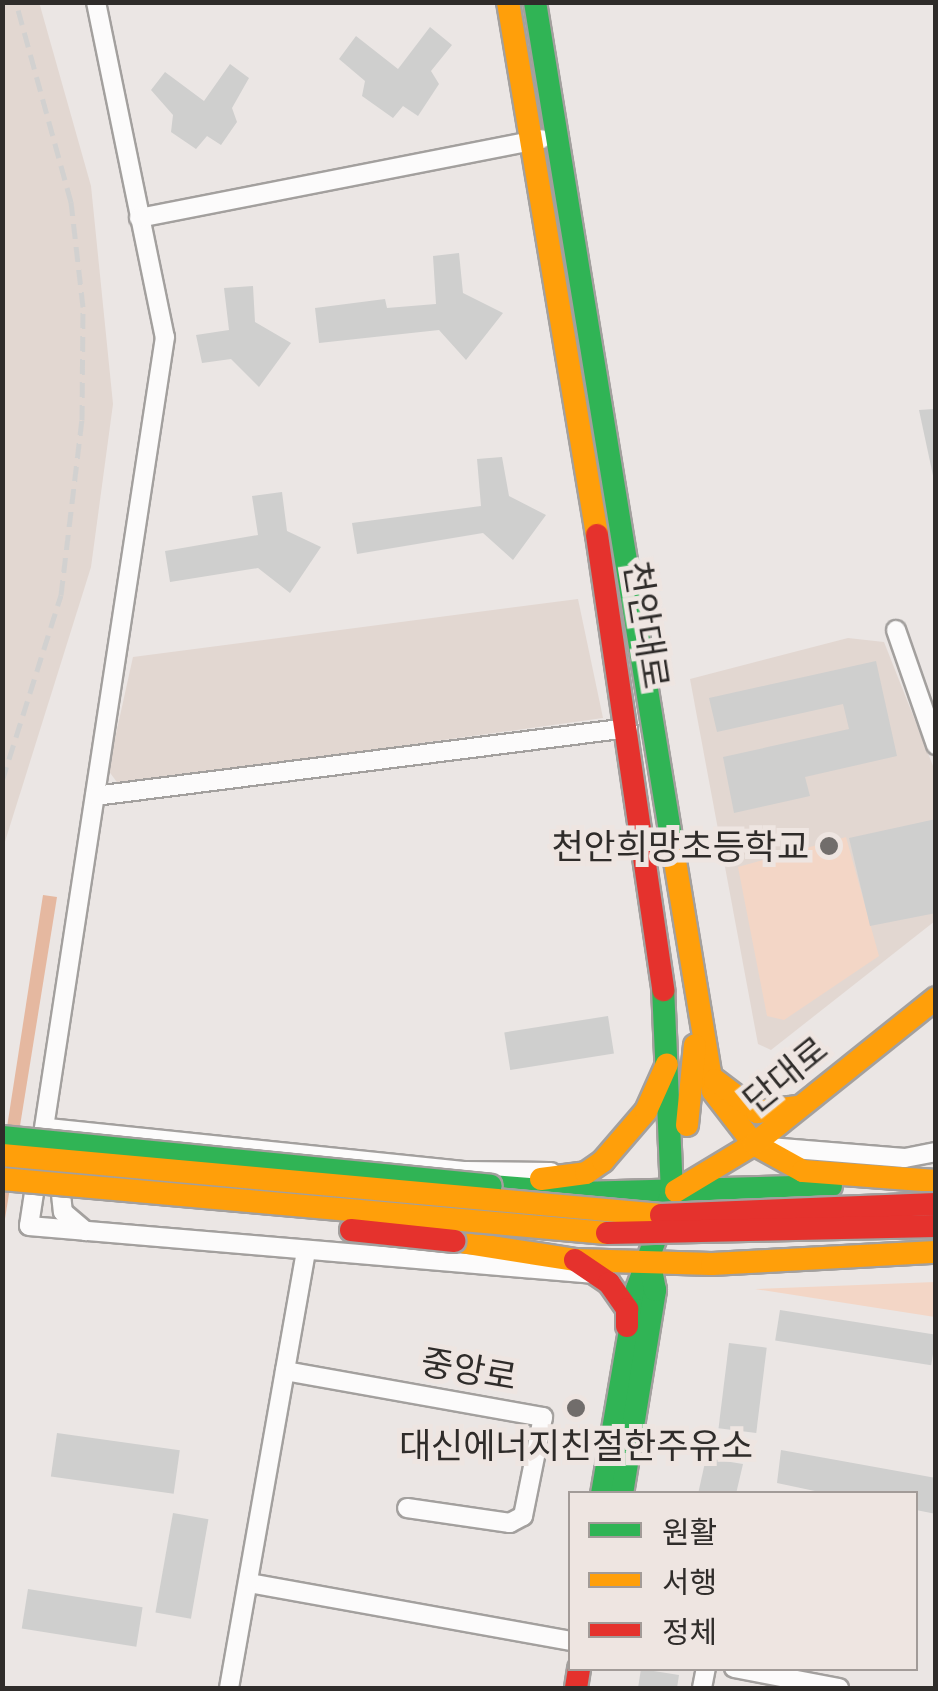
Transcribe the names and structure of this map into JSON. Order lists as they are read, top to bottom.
{
  "streets": {
    "main road": ["천안대로", "단대로"],
    "street": ["중앙로"]
  },
  "crossings": [
    ["천안대로", "단대로"]
  ],
  "places": ["천안희망초등학교", "대신에너지친절한주유소"],
  "legend": ["원활", "서행", "정체"]
}
